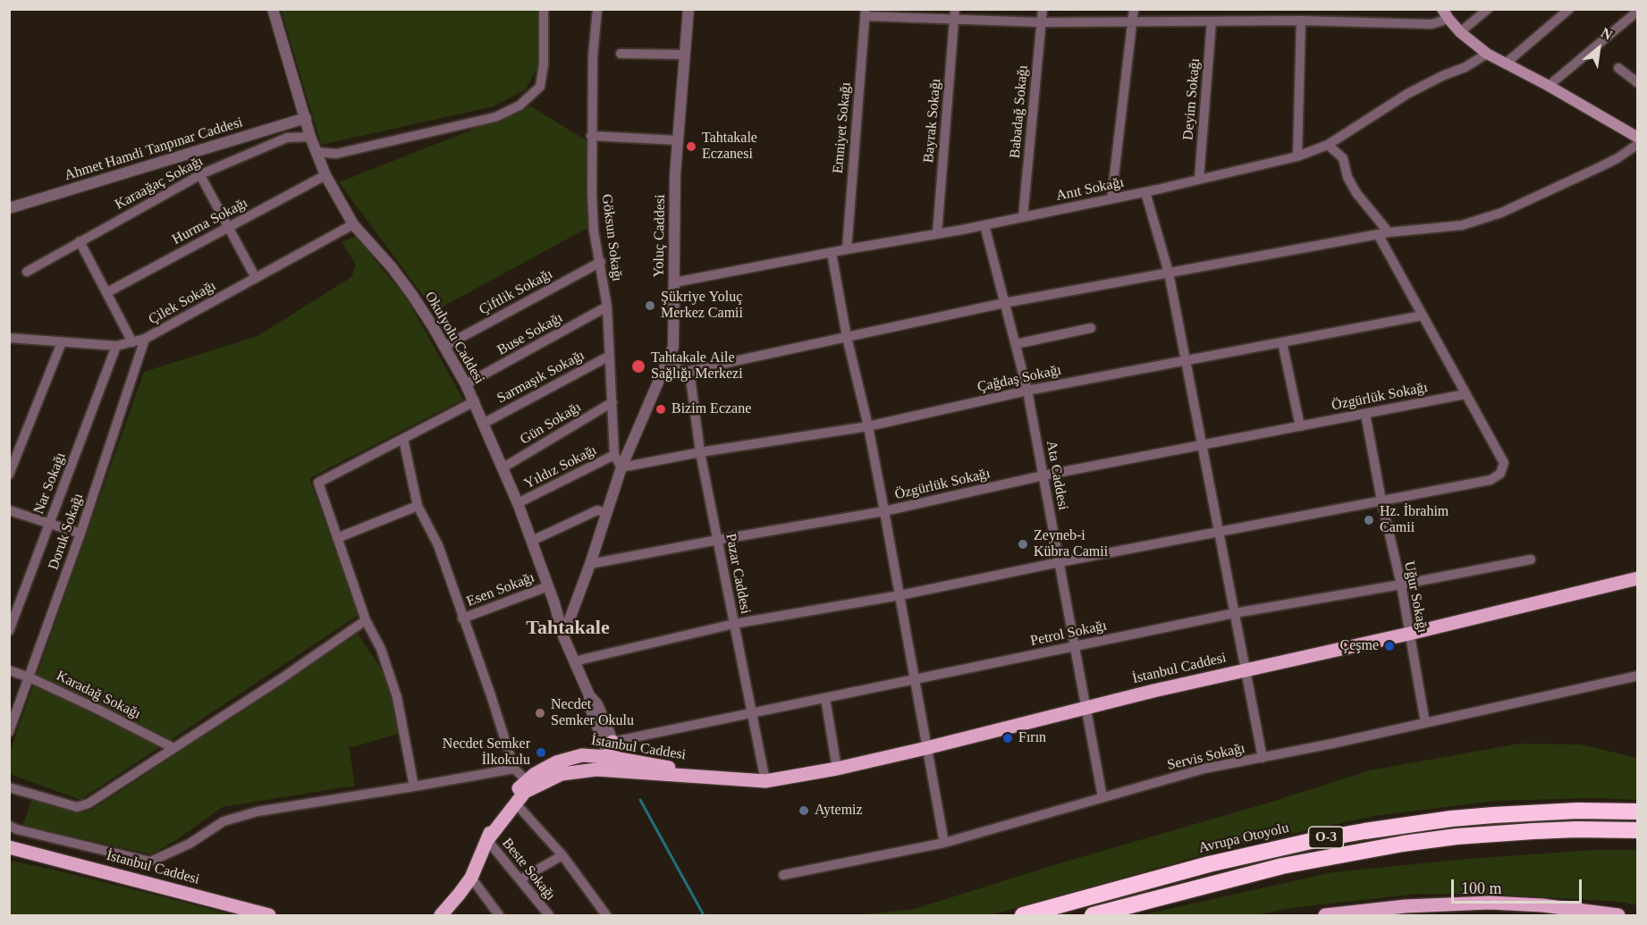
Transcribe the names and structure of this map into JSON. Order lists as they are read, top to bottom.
{
  "streets": {
    "highway": ["O-3", "Avrupa Otoyolu"],
    "main road": ["İstanbul Caddesi"],
    "street": [
      "Deyim Sokağı",
      "Babadağ Sokağı",
      "Bayrak Sokağı",
      "Emniyet Sokağı",
      "Ahmet Hamdi Tanpınar Caddesi",
      "Karaağaç Sokağı",
      "Anıt Sokağı",
      "Hurma Sokağı",
      "Yoluç Caddesi",
      "Göksun Sokağı",
      "Çiftlik Sokağı",
      "Çilek Sokağı",
      "Buse Sokağı",
      "Okulyolu Caddesi",
      "Sarmaşık Sokağı",
      "Çağdaş Sokağı",
      "Özgürlük Sokağı",
      "Gün Sokağı",
      "Yıldız Sokağı",
      "Ata Caddesi",
      "Nar Sokağı",
      "Doruk Sokağı",
      "Pazar Caddesi",
      "Esen Sokağı",
      "Uğur Sokağı",
      "Petrol Sokağı",
      "Karadağ Sokağı",
      "Servis Sokağı",
      "Beste Sokağı"
    ]
  },
  "crossings": [
    ["Deyim Sokağı", "Anıt Sokağı"],
    ["Babadağ Sokağı", "Anıt Sokağı"],
    ["Bayrak Sokağı", "Anıt Sokağı"],
    ["Emniyet Sokağı", "Anıt Sokağı"],
    ["Ahmet Hamdi Tanpınar Caddesi", "Okulyolu Caddesi"],
    ["Karaağaç Sokağı", "Okulyolu Caddesi"],
    ["Anıt Sokağı", "Yoluç Caddesi"],
    ["Anıt Sokağı", "Ata Caddesi"],
    ["Hurma Sokağı", "Okulyolu Caddesi"],
    ["Yoluç Caddesi", "Göksun Sokağı"],
    ["Yoluç Caddesi", "Okulyolu Caddesi"],
    ["Yoluç Caddesi", "Çağdaş Sokağı"],
    ["Yoluç Caddesi", "Özgürlük Sokağı"],
    ["Göksun Sokağı", "Çiftlik Sokağı"],
    ["Göksun Sokağı", "Buse Sokağı"],
    ["Göksun Sokağı", "Sarmaşık Sokağı"],
    ["Göksun Sokağı", "Çağdaş Sokağı"],
    ["Göksun Sokağı", "Gün Sokağı"],
    ["Göksun Sokağı", "Yıldız Sokağı"],
    ["Çiftlik Sokağı", "Okulyolu Caddesi"],
    ["Çilek Sokağı", "Okulyolu Caddesi"],
    ["Çilek Sokağı", "Nar Sokağı"],
    ["Çilek Sokağı", "Doruk Sokağı"],
    ["Buse Sokağı", "Okulyolu Caddesi"],
    ["Okulyolu Caddesi", "Sarmaşık Sokağı"],
    ["Okulyolu Caddesi", "Gün Sokağı"],
    ["Okulyolu Caddesi", "Yıldız Sokağı"],
    ["Okulyolu Caddesi", "Esen Sokağı"],
    ["Çağdaş Sokağı", "Ata Caddesi"],
    ["Çağdaş Sokağı", "Pazar Caddesi"],
    ["Özgürlük Sokağı", "Ata Caddesi"],
    ["Özgürlük Sokağı", "Pazar Caddesi"],
    ["Özgürlük Sokağı", "Uğur Sokağı"],
    ["Ata Caddesi", "Petrol Sokağı"],
    ["Ata Caddesi", "İstanbul Caddesi"],
    ["Ata Caddesi", "Servis Sokağı"],
    ["Doruk Sokağı", "Karadağ Sokağı"],
    ["Pazar Caddesi", "Petrol Sokağı"],
    ["Pazar Caddesi", "İstanbul Caddesi"],
    ["Uğur Sokağı", "Petrol Sokağı"],
    ["Uğur Sokağı", "İstanbul Caddesi"],
    ["Uğur Sokağı", "Servis Sokağı"],
    ["İstanbul Caddesi", "Beste Sokağı"]
  ],
  "districts": ["Tahtakale"],
  "places": [
    "Tahtakale Eczanesi",
    "Şükriye Yoluç Merkez Camii",
    "Tahtakale Aile Sağlığı Merkezi",
    "Bizim Eczane",
    "Hz. İbrahim Camii",
    "Zeyneb-i Kübra Camii",
    "Çeşme",
    "Necdet Semker Okulu",
    "Fırın",
    "Necdet Semker İlkokulu",
    "Aytemiz"
  ],
  "scale_bar": "100 m",
  "north": "top right"
}
